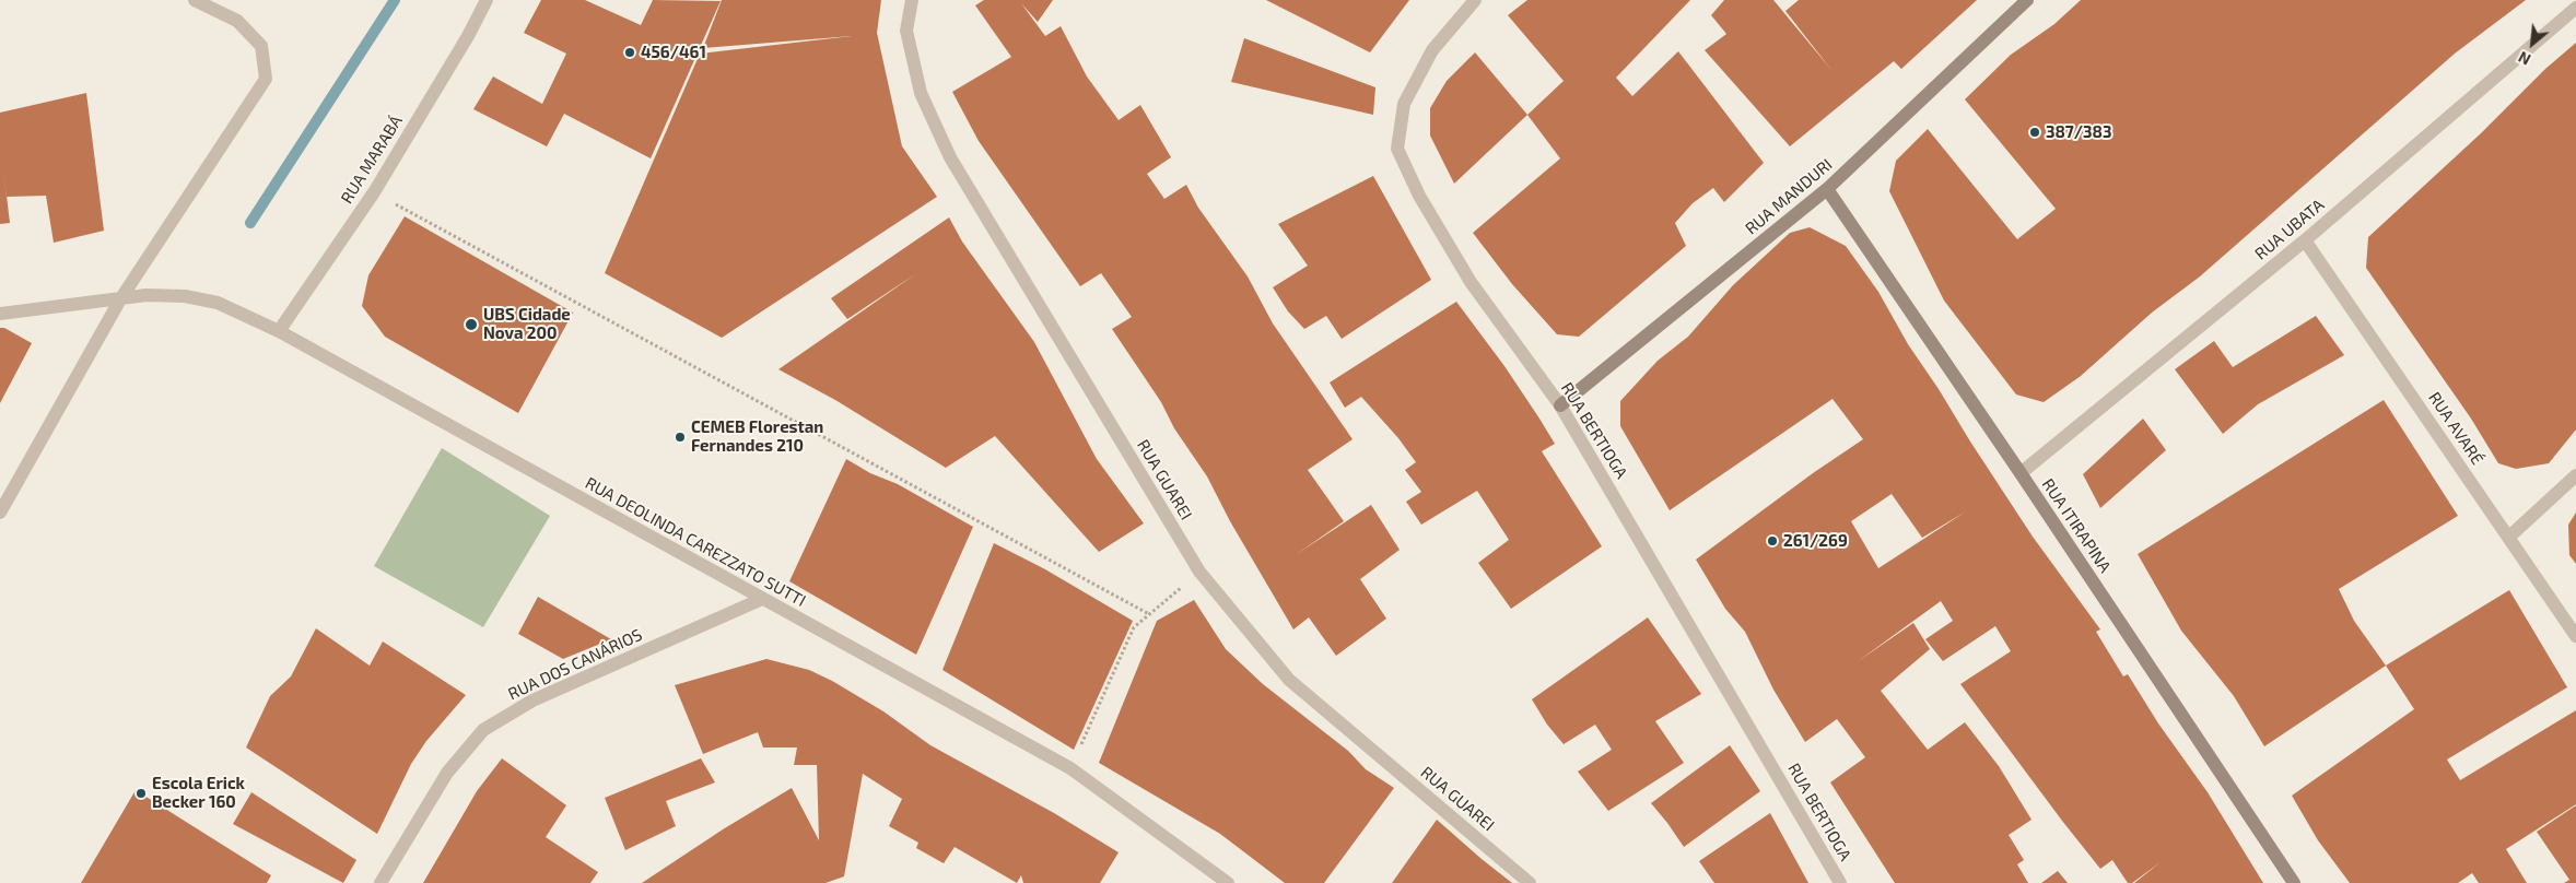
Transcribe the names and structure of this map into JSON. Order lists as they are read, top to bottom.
{
  "streets": {
    "street": [
      "RUA MARABÁ",
      "RUA MANDURI",
      "RUA UBATA",
      "RUA AVARÉ",
      "RUA BERTIOGA",
      "RUA GUAREI",
      "RUA ITIRAPINA",
      "RUA DEOLINDA CAREZZATO SUTTI",
      "RUA DOS CANÁRIOS"
    ]
  },
  "crossings": [
    ["RUA MARABÁ", "RUA DEOLINDA CAREZZATO SUTTI"],
    ["RUA MANDURI", "RUA BERTIOGA"],
    ["RUA MANDURI", "RUA ITIRAPINA"],
    ["RUA UBATA", "RUA AVARÉ"],
    ["RUA UBATA", "RUA ITIRAPINA"],
    ["RUA DEOLINDA CAREZZATO SUTTI", "RUA DOS CANÁRIOS"]
  ],
  "places": [
    "456/461",
    "387/383",
    "UBS Cidade Nova 200",
    "CEMEB Florestan Fernandes 210",
    "261/269",
    "Escola Erick Becker 160"
  ],
  "north": "bottom left"
}
